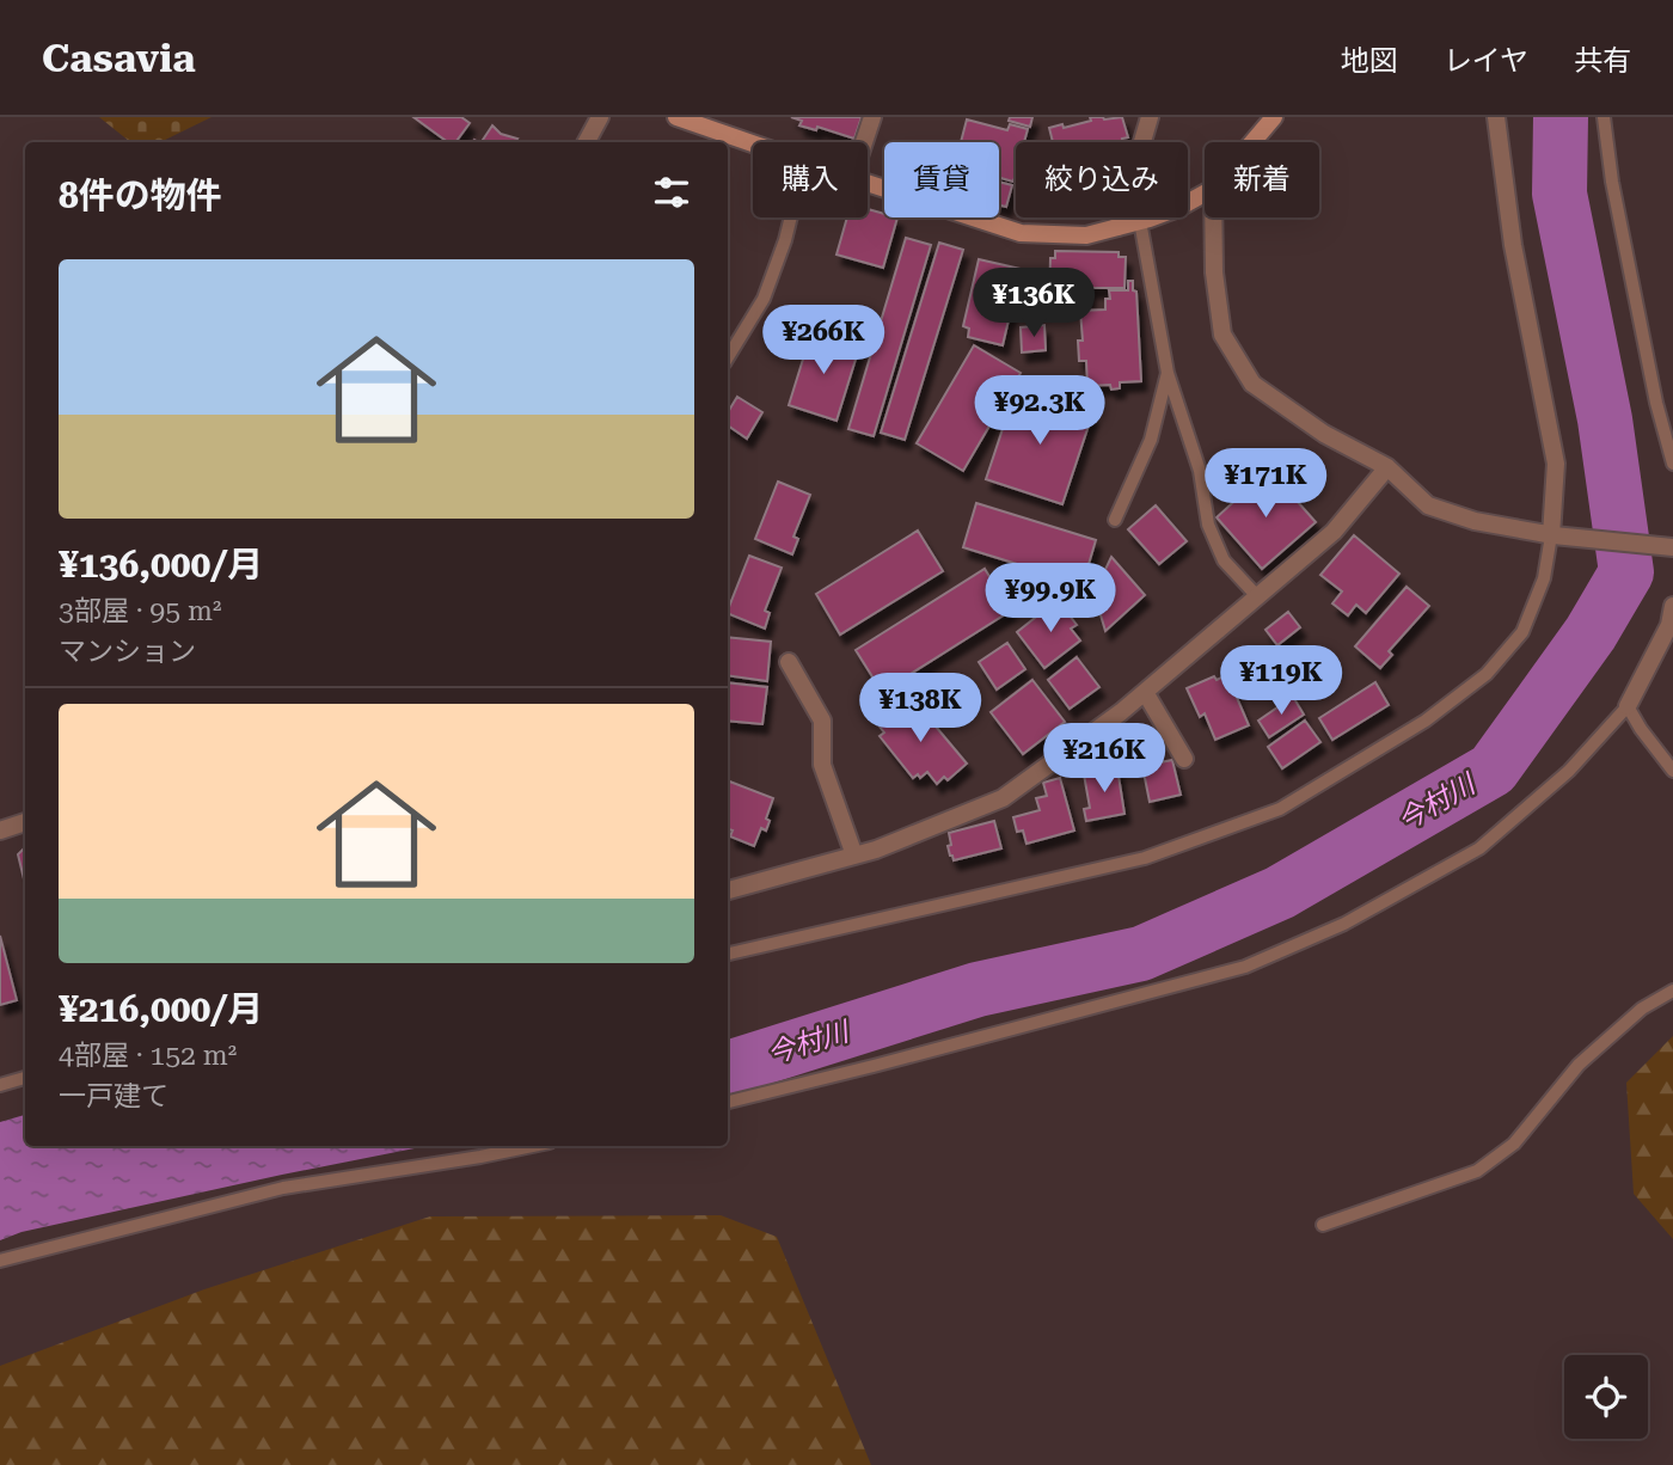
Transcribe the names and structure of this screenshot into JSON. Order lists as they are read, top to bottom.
{
  "water": ["今村川"],
  "page": {
    "header": "Casavia",
    "nav": ["地図", "レイヤ", "共有"],
    "chip": [
      "購入",
      "賃貸",
      "絞り込み",
      "新着"
    ],
    "heading": "8件の物件",
    "list": [
      {
        "name": "¥136,000/月",
        "note": "3部屋 · 95 m² · マンション"
      },
      {
        "name": "¥216,000/月",
        "note": "4部屋 · 152 m² · 一戸建て"
      }
    ],
    "price": [
      "¥136K",
      "¥266K",
      "¥92.3K",
      "¥171K",
      "¥99.9K",
      "¥119K",
      "¥138K",
      "¥216K"
    ]
  }
}
